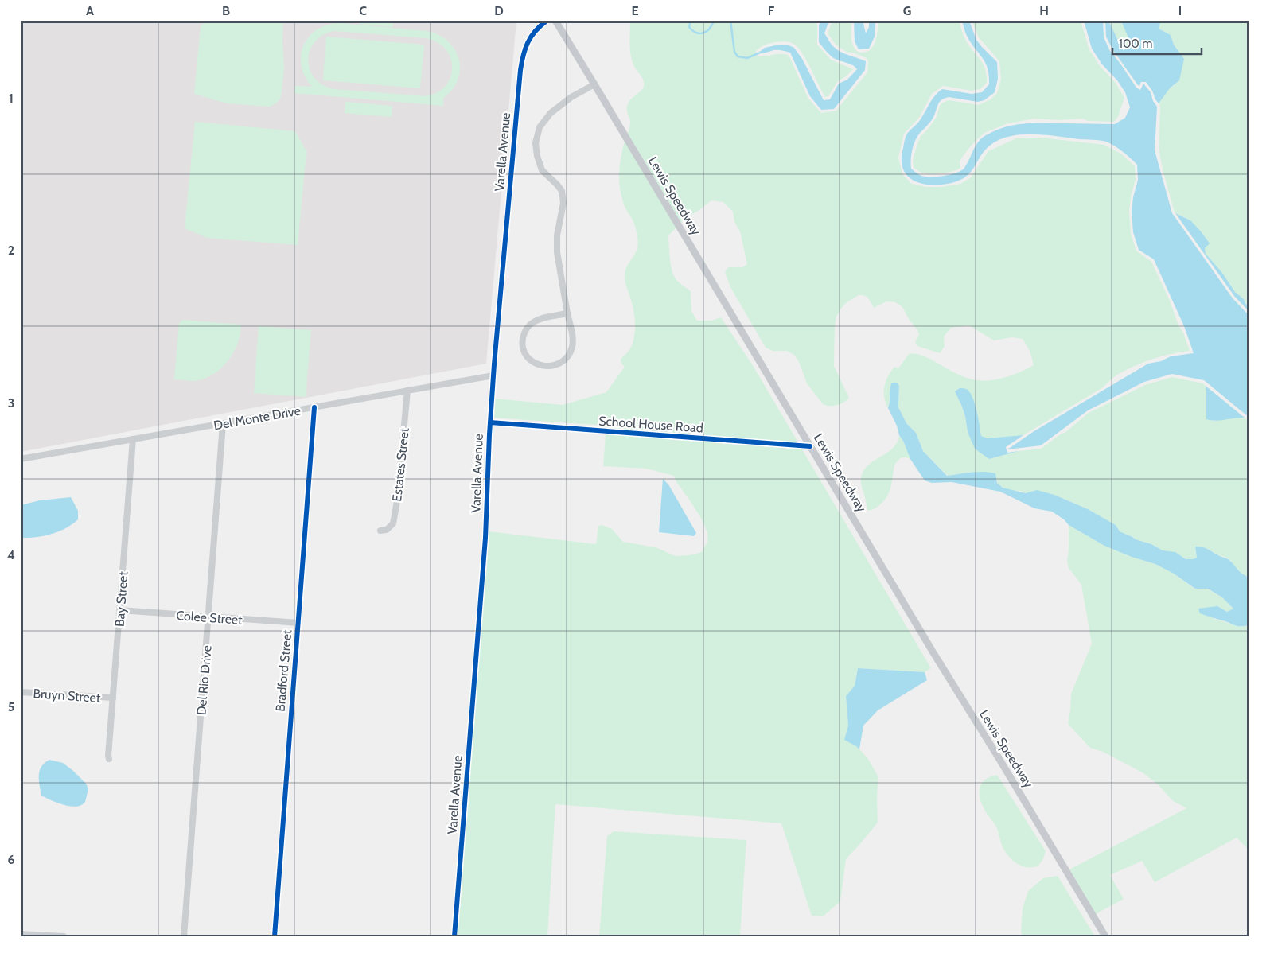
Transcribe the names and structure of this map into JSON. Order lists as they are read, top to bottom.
{
  "streets": {
    "main road": ["Lewis Speedway"],
    "street": [
      "Varella Avenue",
      "Del Monte Drive",
      "School House Road",
      "Estates Street",
      "Bay Street",
      "Colee Street",
      "Bradford Street",
      "Del Rio Drive",
      "Bruyn Street"
    ]
  },
  "crossings": [
    ["Varella Avenue", "Del Monte Drive"],
    ["Varella Avenue", "School House Road"],
    ["Lewis Speedway", "School House Road"],
    ["Del Monte Drive", "Estates Street"],
    ["Del Monte Drive", "Bay Street"],
    ["Del Monte Drive", "Bradford Street"],
    ["Del Monte Drive", "Del Rio Drive"],
    ["Bay Street", "Colee Street"],
    ["Bay Street", "Bruyn Street"],
    ["Colee Street", "Bradford Street"],
    ["Colee Street", "Del Rio Drive"]
  ],
  "scale_bar": "100 m",
  "grid": {
    "columns": [
      "A",
      "B",
      "C",
      "D",
      "E",
      "F",
      "G",
      "H",
      "I"
    ],
    "rows": [
      "1",
      "2",
      "3",
      "4",
      "5",
      "6"
    ]
  }
}
